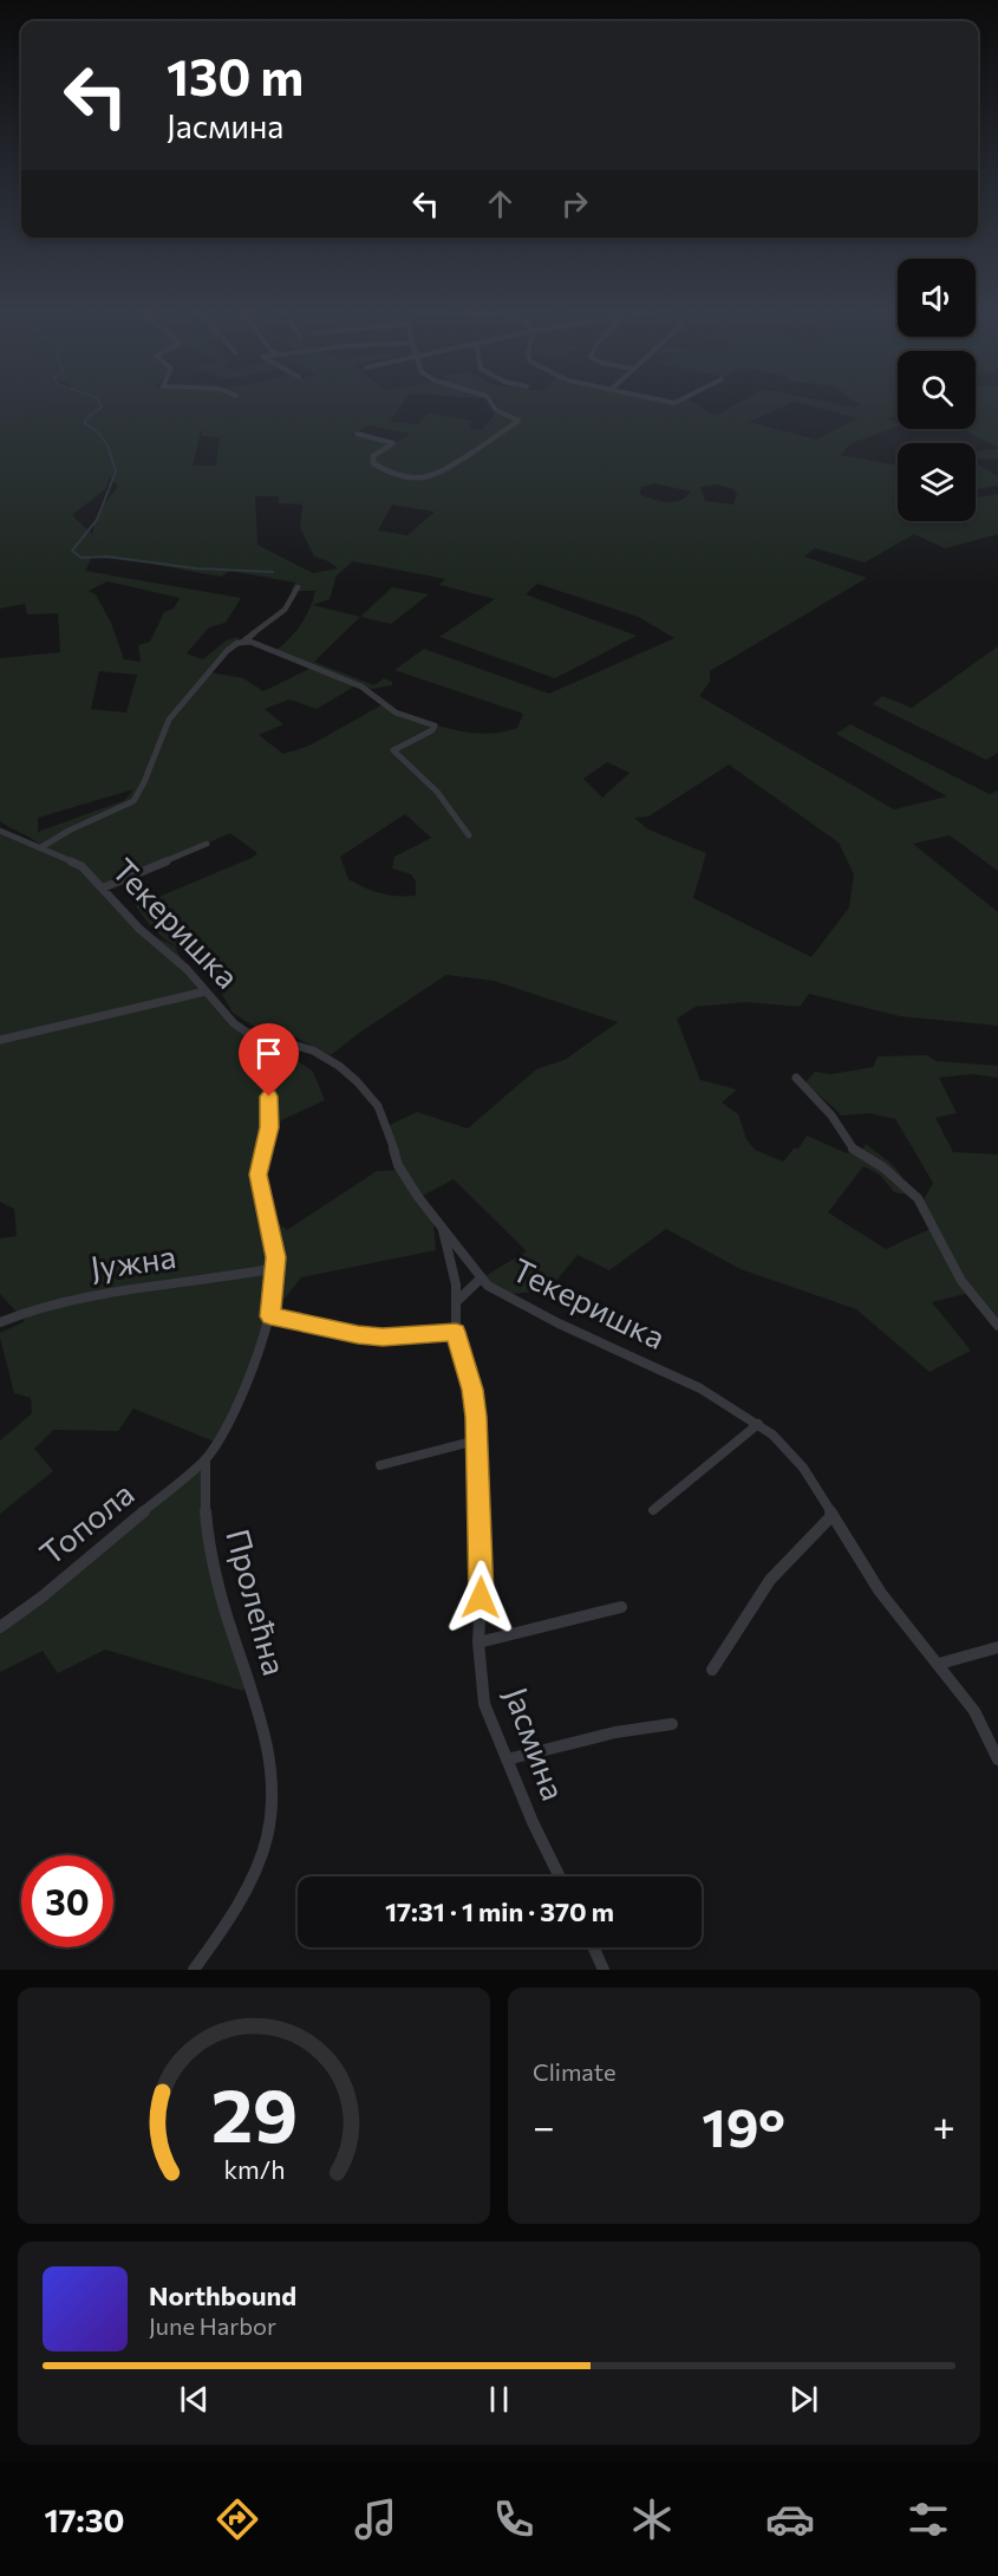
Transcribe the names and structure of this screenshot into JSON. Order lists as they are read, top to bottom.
{
  "streets": {
    "street": [
      "Текеришка",
      "Јужна",
      "Топола",
      "Пролећна",
      "Јасмина"
    ]
  },
  "crossings": [
    ["Текеришка", "Јасмина"],
    ["Топола", "Пролећна"]
  ],
  "page": {
    "turn": ["130 m", "Јасмина"],
    "limit": "30",
    "trip": "17:31 · 1 min · 370 m",
    "tile": "Climate",
    "heat": ["−", "19°", "+"],
    "song": ["Northbound", "June Harbor"],
    "tabs": "17:30",
    "gauge": ["29", "km/h"]
  }
}
